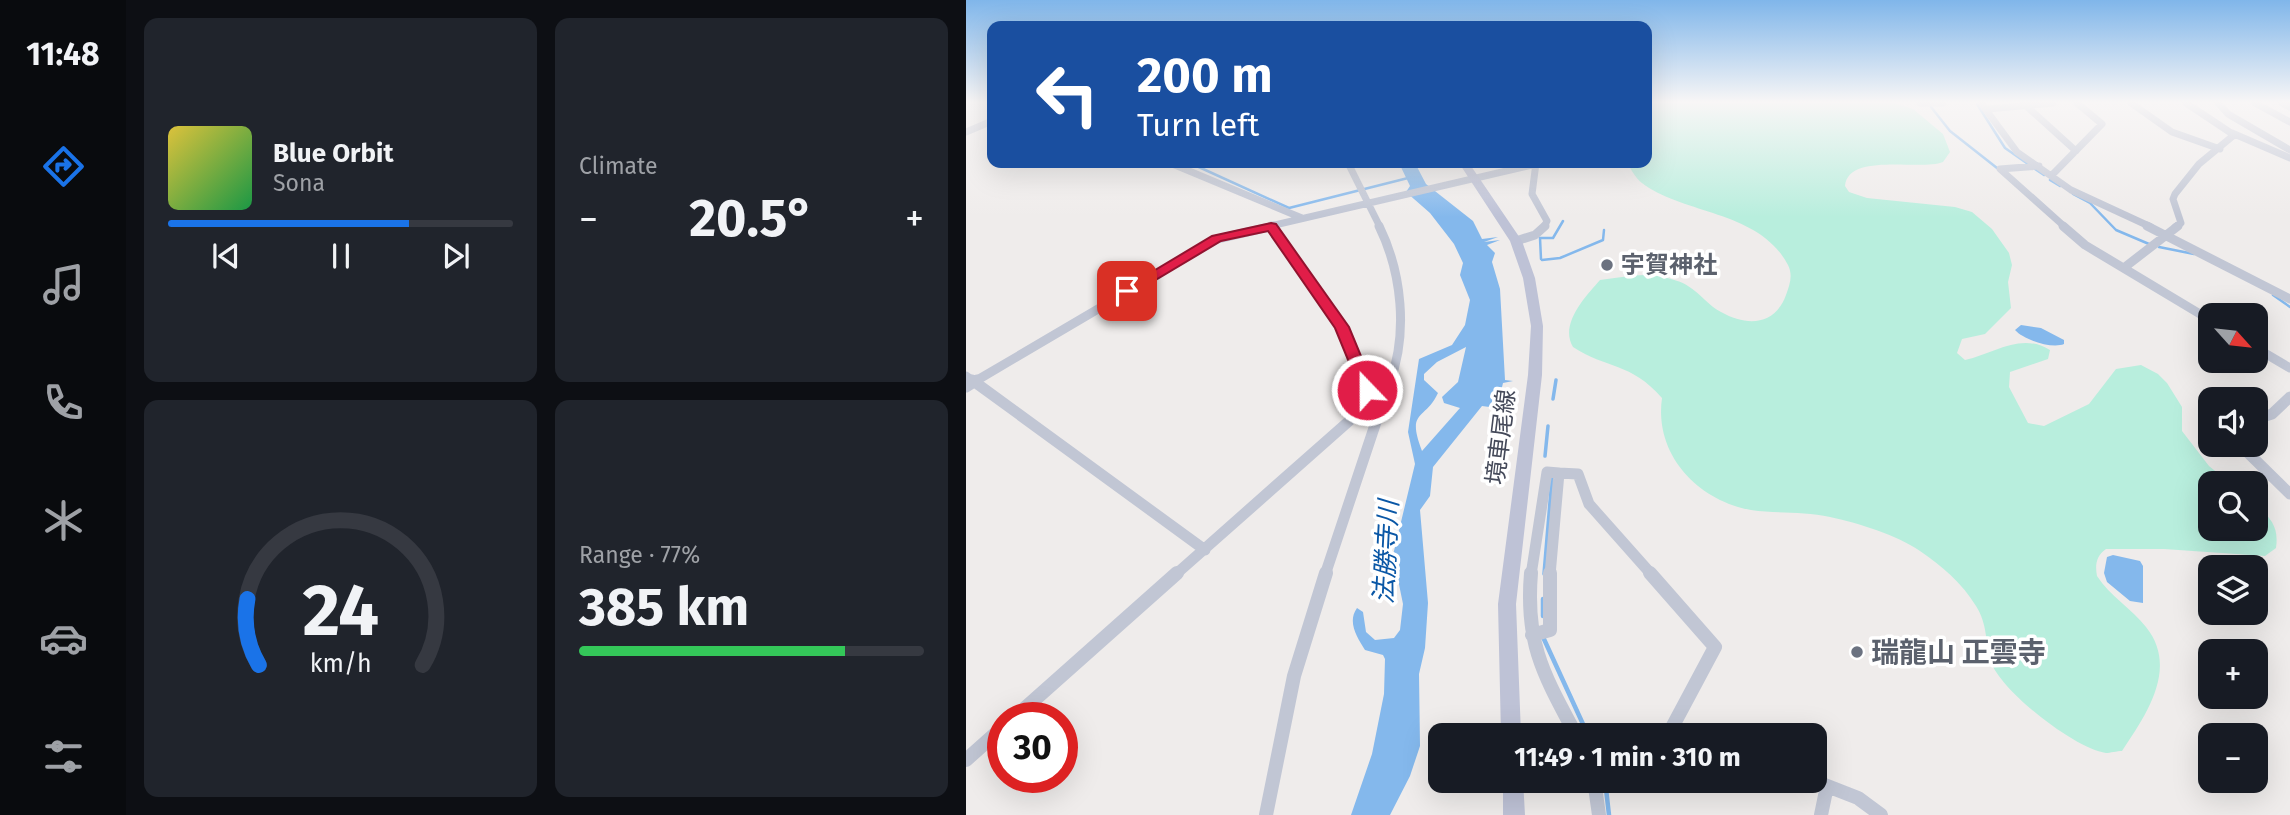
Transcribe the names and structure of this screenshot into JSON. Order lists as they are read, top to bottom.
{
  "streets": {
    "main road": ["境車尾線"]
  },
  "water": ["法勝寺川"],
  "places": ["宇賀神社", "瑞龍山 正雲寺"],
  "north": "bottom right",
  "page": {
    "tabs": "11:48",
    "tile": [
      "Climate",
      ["Range · 77%", "385 km"]
    ],
    "turn": ["200 m", "Turn left"],
    "song": ["Blue Orbit", "Sona"],
    "heat": ["−", "20.5°", "+"],
    "map_buttons": ["+", "−"],
    "limit": "30",
    "trip": "11:49 · 1 min · 310 m",
    "gauge": ["24", "km/h"]
  }
}
